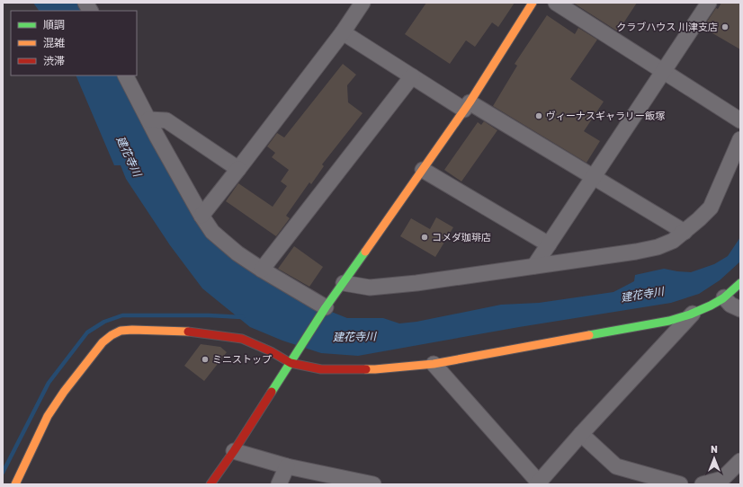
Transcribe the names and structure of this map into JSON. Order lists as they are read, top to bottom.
{
  "water": ["建花寺川"],
  "places": [
    "クラブハウス 川津支店",
    "ヴィーナスギャラリー飯塚",
    "コメダ珈琲店",
    "ミニストップ"
  ],
  "legend": ["順調", "混雑", "渋滞"],
  "north": "top"
}
